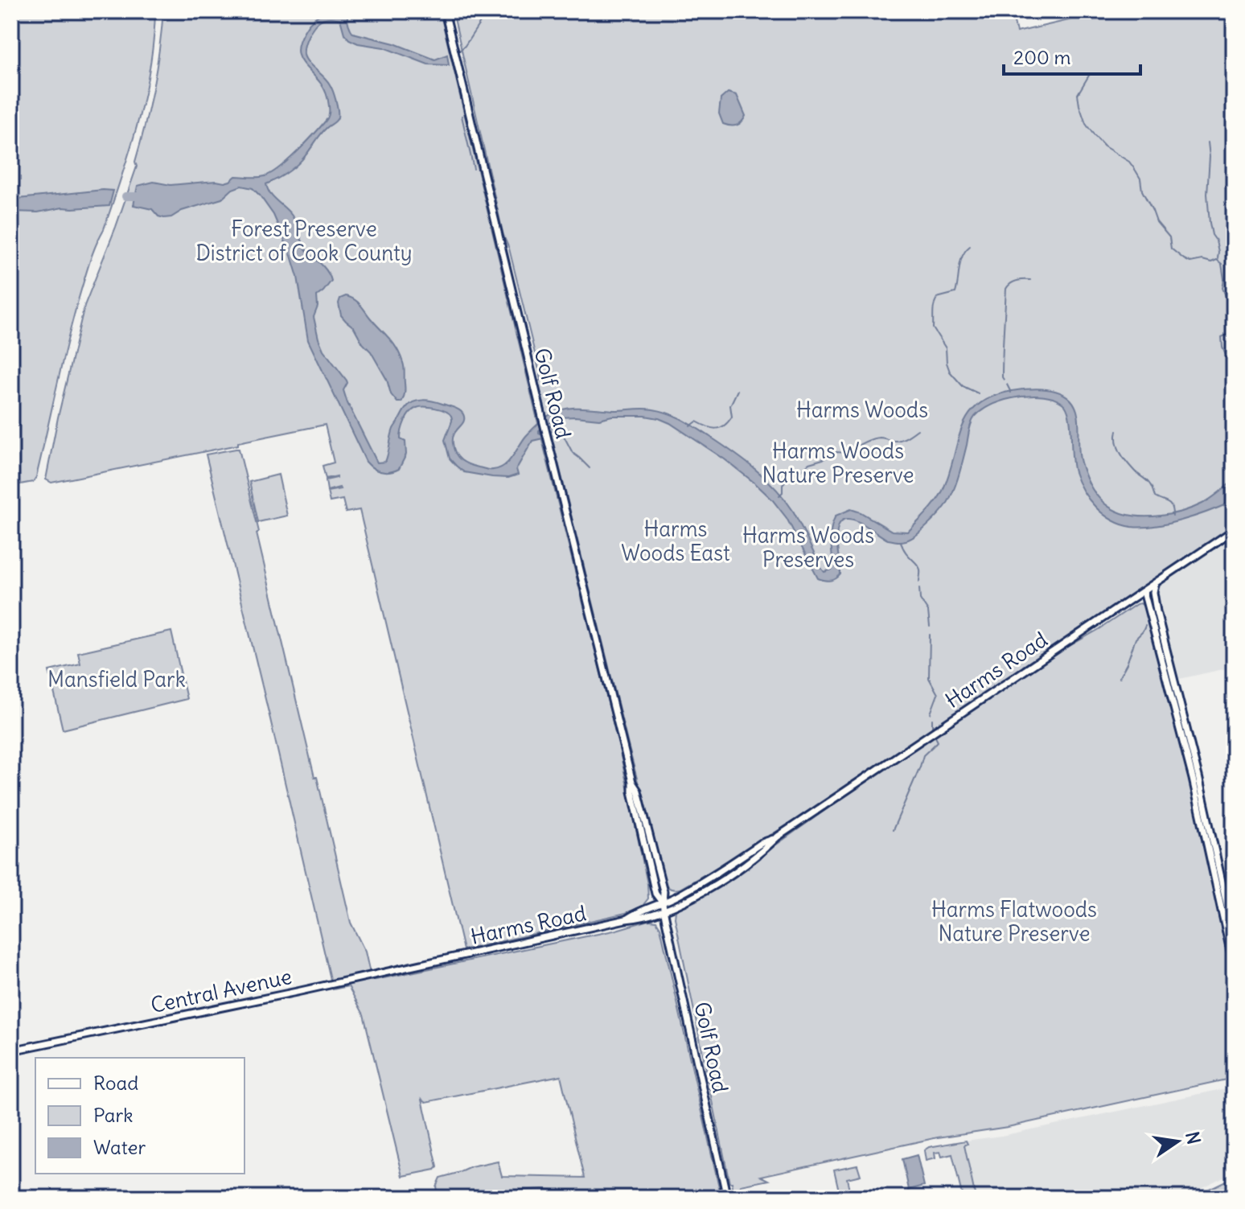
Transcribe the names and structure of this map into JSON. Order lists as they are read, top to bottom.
{
  "streets": {
    "main road": ["Golf Road", "Harms Road", "Central Avenue"]
  },
  "crossings": [
    ["Golf Road", "Harms Road"],
    ["Harms Road", "Central Avenue"]
  ],
  "parks": [
    "Forest Preserve District of Cook County",
    "Harms Woods",
    "Harms Woods Nature Preserve",
    "Harms Woods East",
    "Harms Woods Preserves",
    "Mansfield Park",
    "Harms Flatwoods Nature Preserve"
  ],
  "legend": ["Road", "Park", "Water"],
  "scale_bar": "200 m",
  "north": "right"
}
